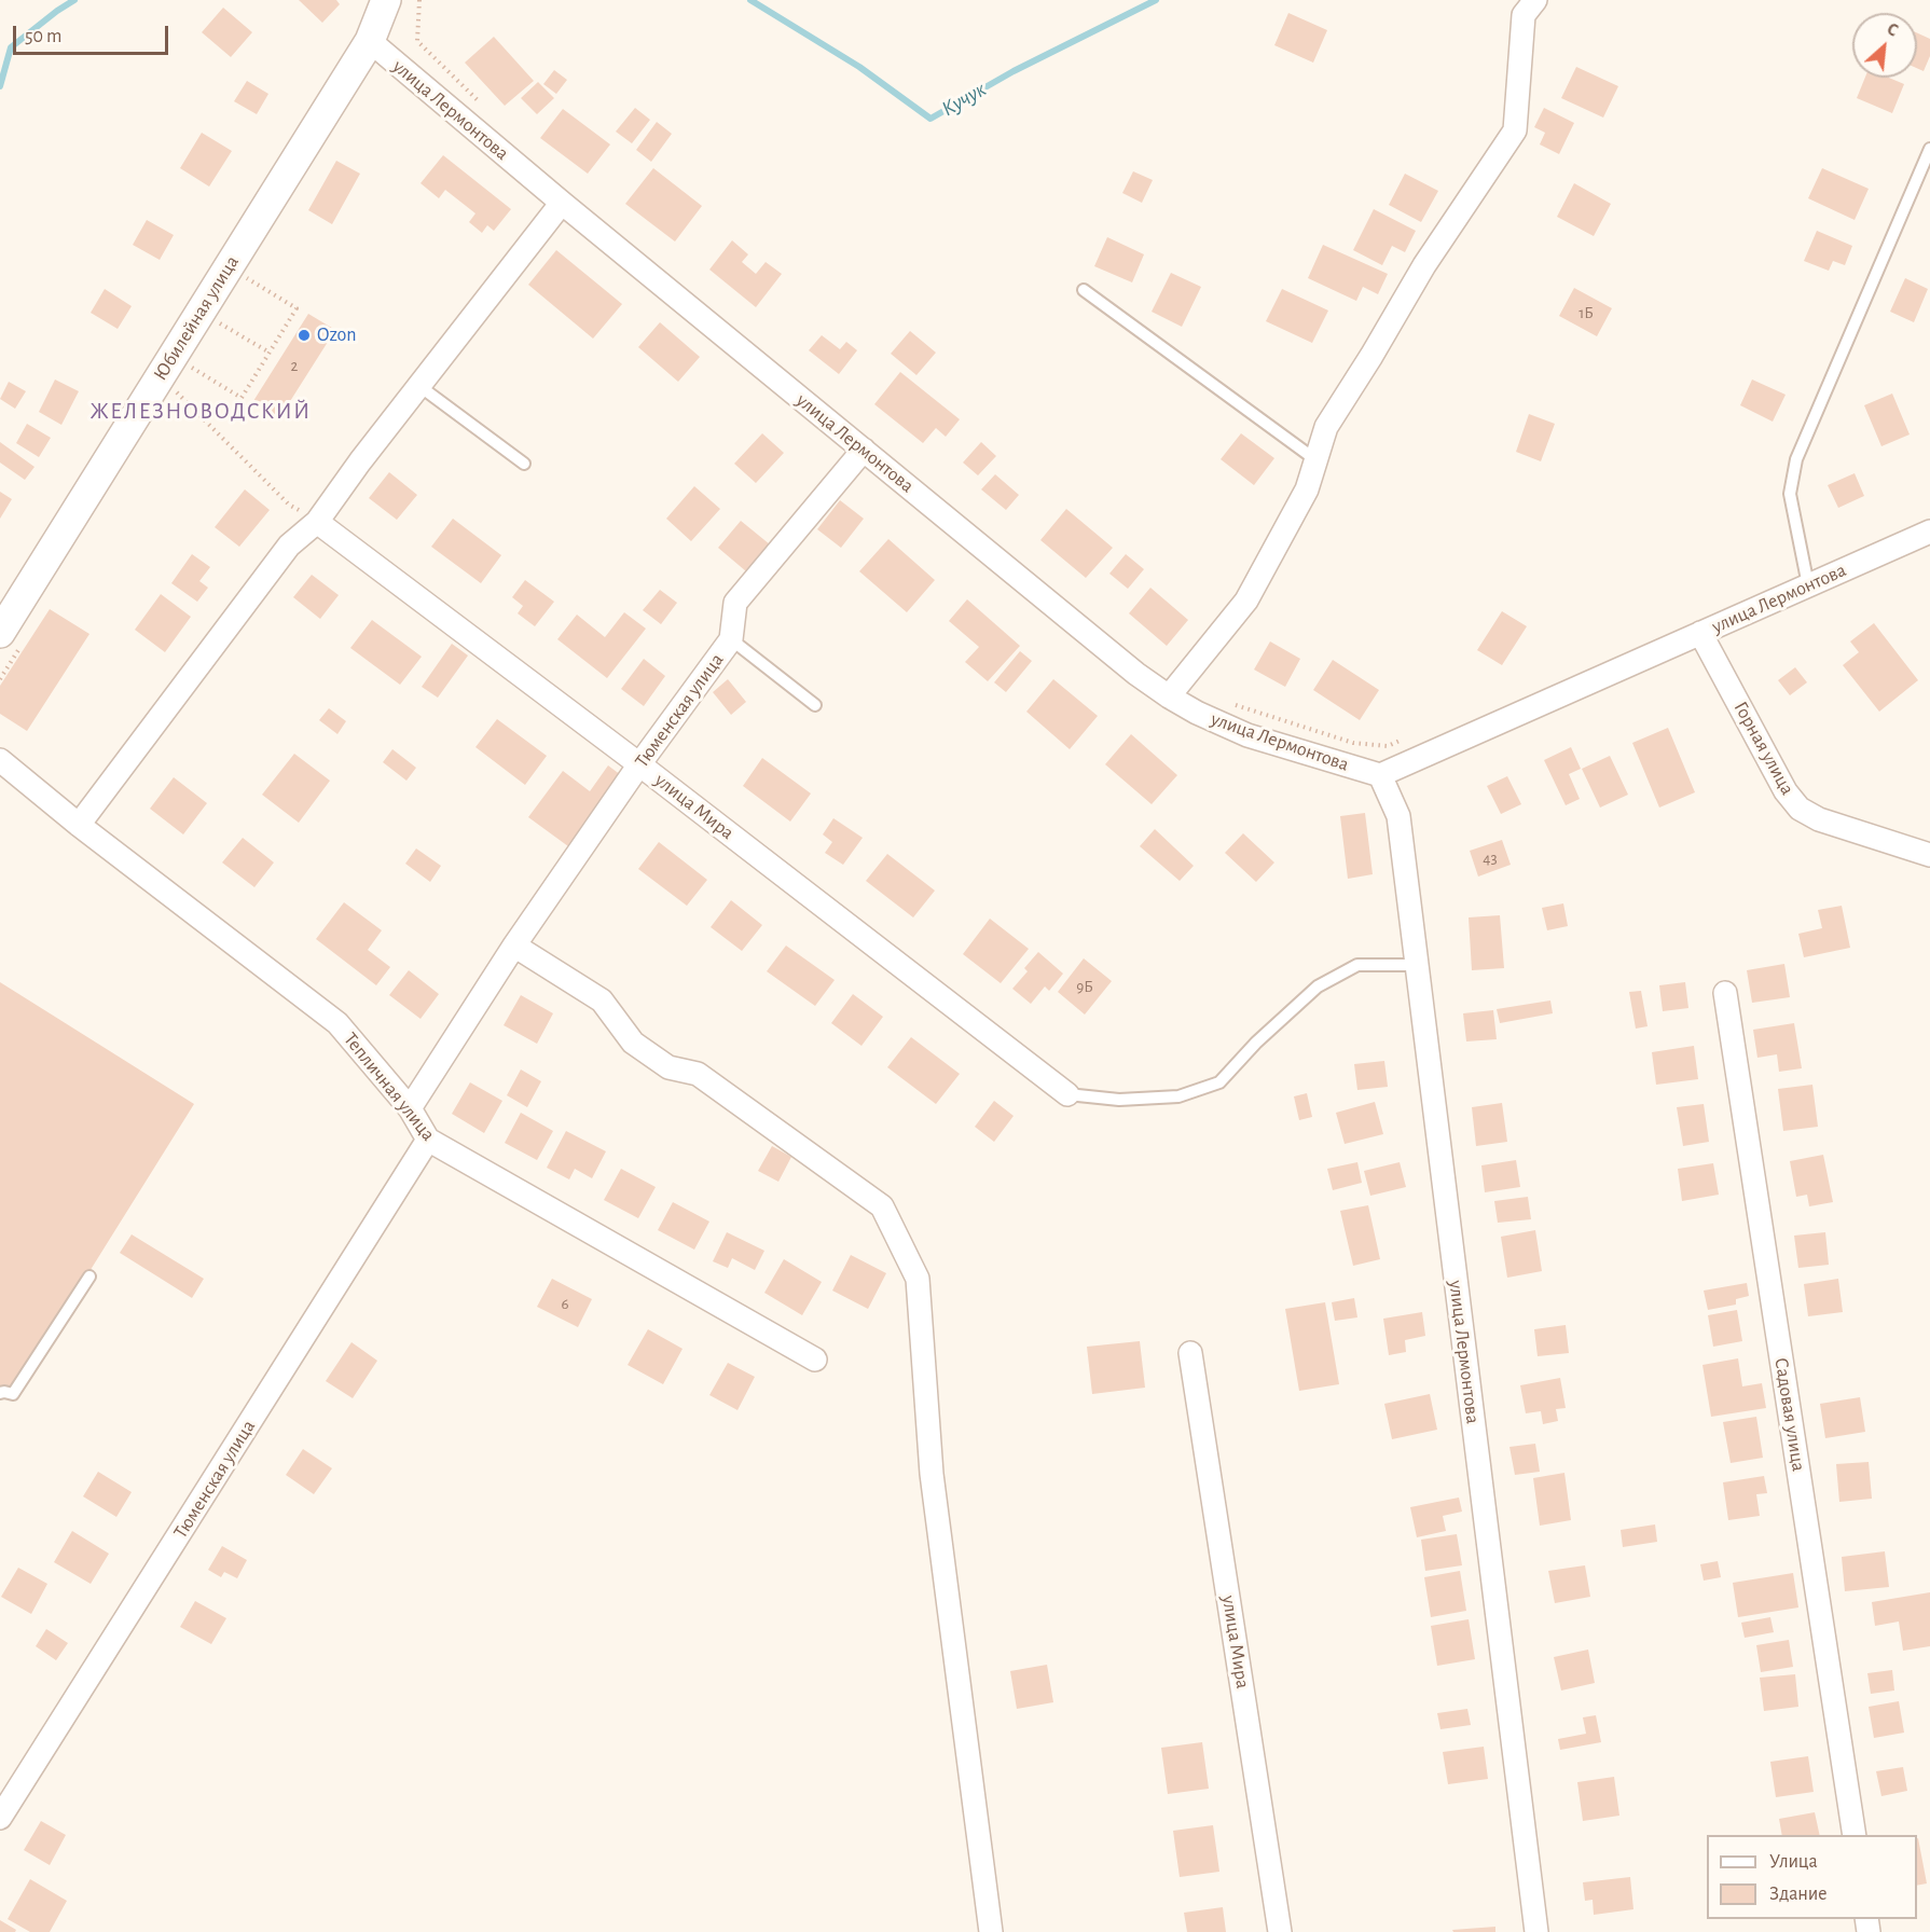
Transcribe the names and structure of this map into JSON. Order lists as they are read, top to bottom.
{
  "streets": {
    "street": [
      "улица Лермонтова",
      "Юбилейная улица",
      "Тюменская улица",
      "Горная улица",
      "улица Мира",
      "Тепличная улица",
      "Садовая улица"
    ]
  },
  "crossings": [
    ["улица Лермонтова", "Юбилейная улица"],
    ["улица Лермонтова", "Тюменская улица"],
    ["улица Лермонтова", "Горная улица"],
    ["Тюменская улица", "улица Мира"],
    ["Тюменская улица", "Тепличная улица"]
  ],
  "districts": ["ЖЕЛЕЗНОВОДСКИЙ"],
  "water": ["Кучук"],
  "places": ["Ozon"],
  "house_numbers": [
    "1Б",
    "2",
    "43",
    "9Б",
    "6"
  ],
  "legend": ["Улица", "Здание"],
  "scale_bar": "50 m",
  "north": "top right"
}
